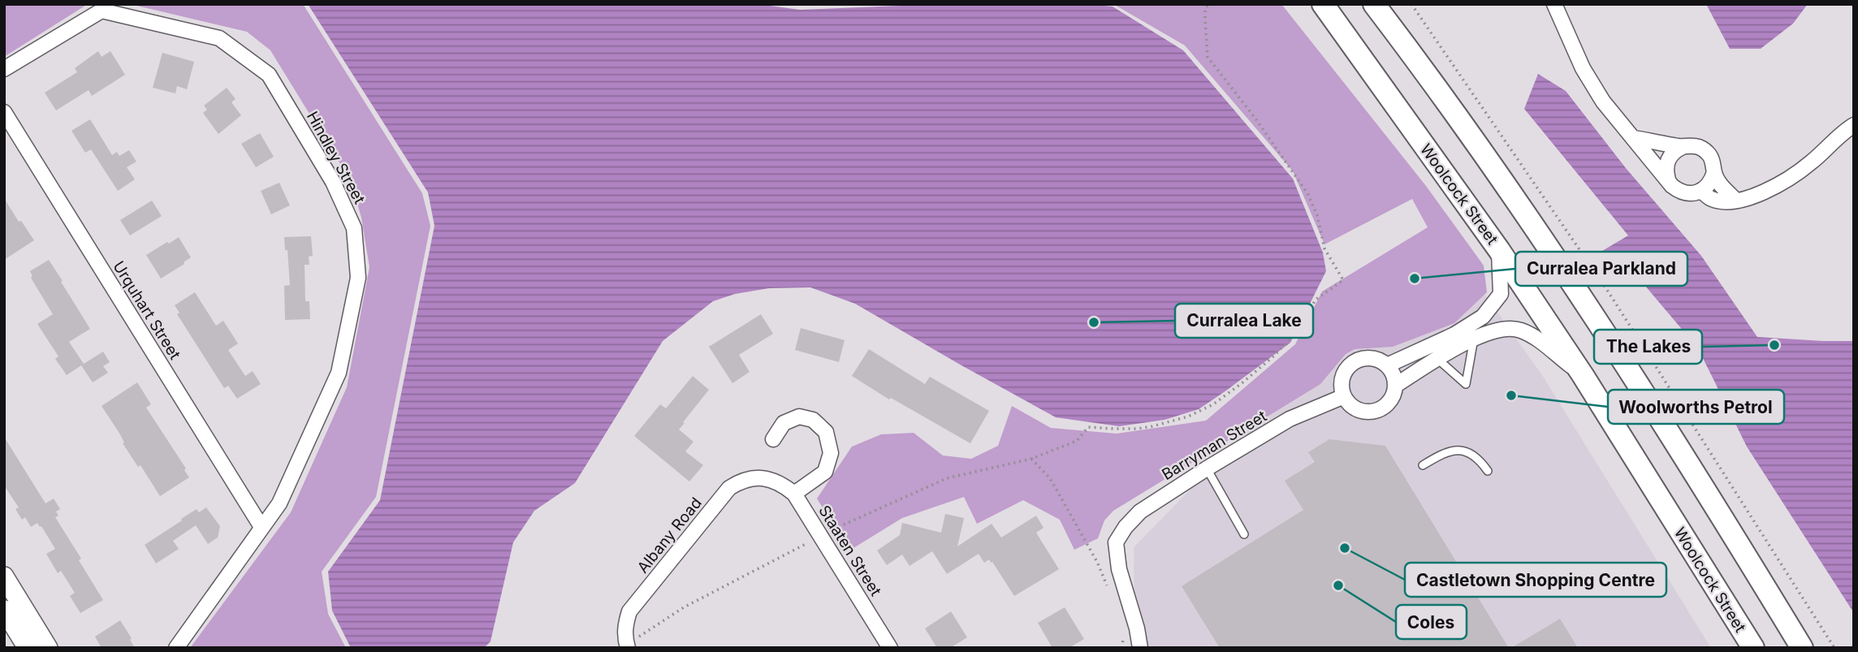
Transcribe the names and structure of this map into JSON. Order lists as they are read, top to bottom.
{
  "streets": {
    "main road": ["Woolcock Street"],
    "street": [
      "Hindley Street",
      "Urquhart Street",
      "Barryman Street",
      "Albany Road",
      "Staaten Street"
    ]
  },
  "crossings": [
    ["Hindley Street", "Urquhart Street"],
    ["Albany Road", "Staaten Street"]
  ],
  "places": [
    "Curralea Parkland",
    "Curralea Lake",
    "The Lakes",
    "Woolworths Petrol",
    "Castletown Shopping Centre",
    "Coles"
  ]
}
